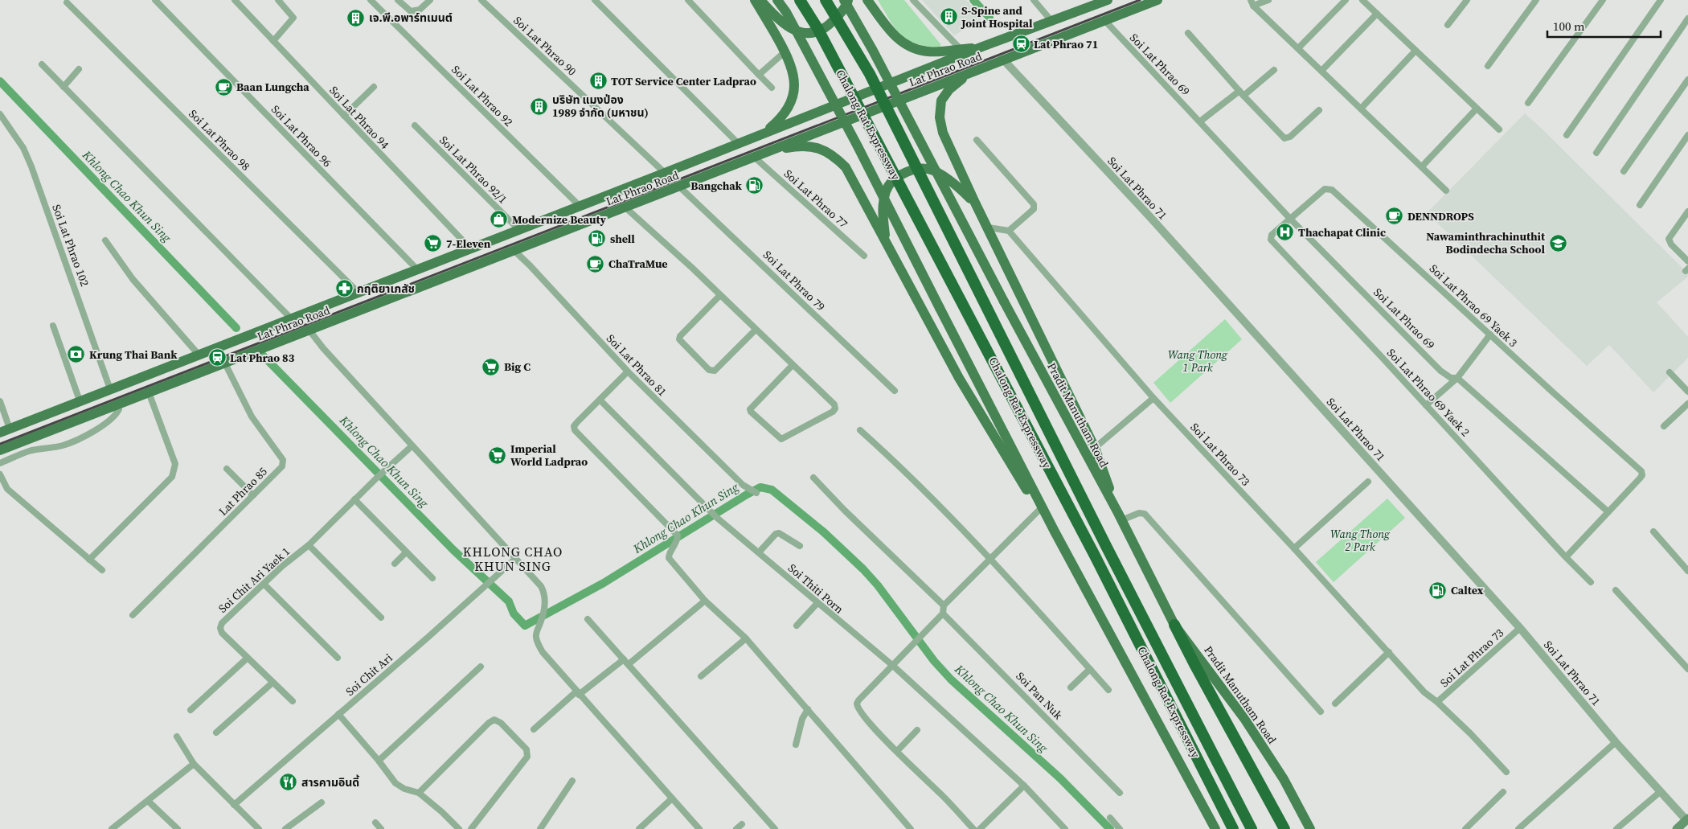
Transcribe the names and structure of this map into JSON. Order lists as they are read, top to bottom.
{
  "streets": {
    "highway": ["Chalong Rat Expressway"],
    "main road": ["Lat Phrao Road", "Pradit Manutham Road"],
    "street": [
      "Soi Lat Phrao 90",
      "Soi Lat Phrao 69",
      "Soi Lat Phrao 92",
      "Soi Lat Phrao 94",
      "Soi Lat Phrao 96",
      "Soi Lat Phrao 98",
      "Soi Lat Phrao 92/1",
      "Soi Lat Phrao 71",
      "Soi Lat Phrao 77",
      "Soi Lat Phrao 102",
      "Soi Lat Phrao 79",
      "Soi Lat Phrao 69 Yaek 3",
      "Soi Lat Phrao 81",
      "Soi Lat Phrao 69 Yaek 2",
      "Soi Lat Phrao 73",
      "Lat Phrao 85",
      "Soi Chit Ari Yaek 1",
      "Soi Thiti Porn",
      "Soi Chit Ari",
      "Soi Pan Nuk"
    ]
  },
  "crossings": [
    ["Soi Lat Phrao 90", "Lat Phrao Road"],
    ["Soi Lat Phrao 69", "Lat Phrao Road"],
    ["Soi Lat Phrao 69", "Soi Lat Phrao 69 Yaek 3"],
    ["Soi Lat Phrao 69", "Soi Lat Phrao 69 Yaek 2"],
    ["Lat Phrao Road", "Soi Lat Phrao 92"],
    ["Lat Phrao Road", "Soi Lat Phrao 94"],
    ["Lat Phrao Road", "Soi Lat Phrao 96"],
    ["Lat Phrao Road", "Soi Lat Phrao 98"],
    ["Lat Phrao Road", "Soi Lat Phrao 92/1"],
    ["Lat Phrao Road", "Soi Lat Phrao 71"],
    ["Lat Phrao Road", "Soi Lat Phrao 77"],
    ["Lat Phrao Road", "Soi Lat Phrao 102"],
    ["Lat Phrao Road", "Soi Lat Phrao 79"],
    ["Lat Phrao Road", "Soi Lat Phrao 81"],
    ["Lat Phrao Road", "Lat Phrao 85"],
    ["Soi Lat Phrao 71", "Soi Lat Phrao 73"],
    ["Soi Lat Phrao 69 Yaek 3", "Soi Lat Phrao 69 Yaek 2"]
  ],
  "districts": ["KHLONG CHAO KHUN SING"],
  "water": ["Khlong Chao Khun Sing"],
  "parks": ["Wang Thong 1 Park", "Wang Thong 2 Park"],
  "places": {
    "building": [
      "S-Spine and Joint Hospital",
      "เจ.พี.อพาร์ทเมนต์",
      "TOT Service Center Ladprao",
      "บริษัท แมงป่อง 1989 จำกัด (มหาชน)"
    ],
    "station": ["Lat Phrao 71", "Lat Phrao 83"],
    "cafe": ["Baan Lungcha", "DENNDROPS", "ChaTraMue"],
    "fuel station": ["Bangchak", "shell", "Caltex"],
    "shop": ["Modernize Beauty"],
    "hospital": ["Thachapat Clinic"],
    "school or university": ["Nawaminthrachinuthit Bodindecha School"],
    "supermarket": ["7-Eleven", "Big C", "Imperial World Ladprao"],
    "pharmacy": ["กฤติยาเภสัช"],
    "bank": ["Krung Thai Bank"],
    "restaurant": ["สารคามอินดี้"]
  },
  "scale_bar": "100 m"
}
